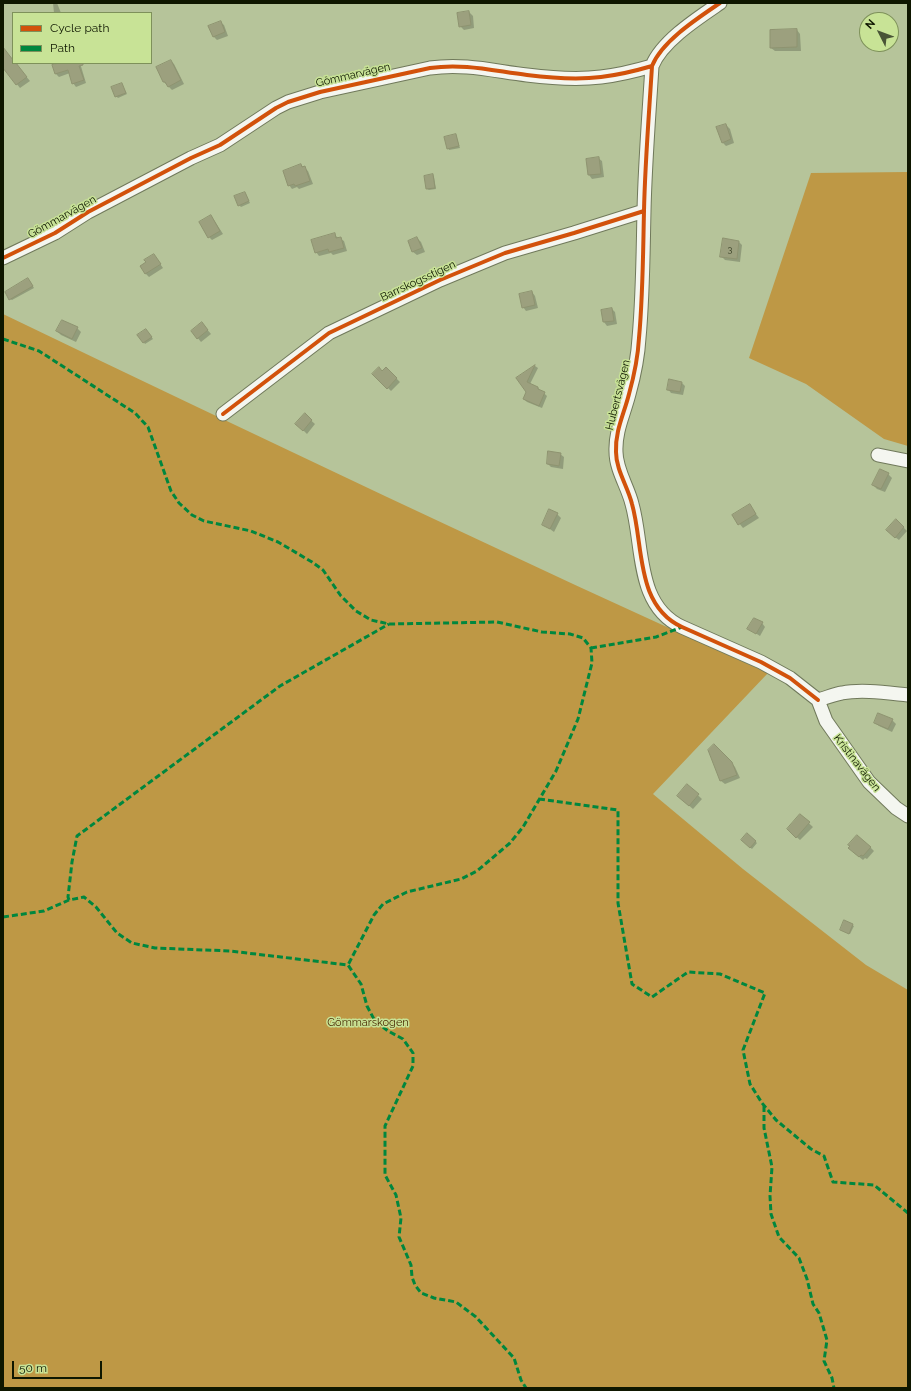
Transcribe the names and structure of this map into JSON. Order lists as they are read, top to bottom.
{
  "streets": {
    "street": [
      "Gömmarvägen",
      "Barrskogsstigen",
      "Hubertsvägen",
      "Kristinavägen"
    ]
  },
  "crossings": [
    ["Gömmarvägen", "Hubertsvägen"],
    ["Barrskogsstigen", "Hubertsvägen"],
    ["Hubertsvägen", "Kristinavägen"]
  ],
  "parks": ["Gömmarskogen"],
  "house_numbers": ["3"],
  "legend": ["Cycle path", "Path"],
  "scale_bar": "50 m",
  "north": "top left"
}
